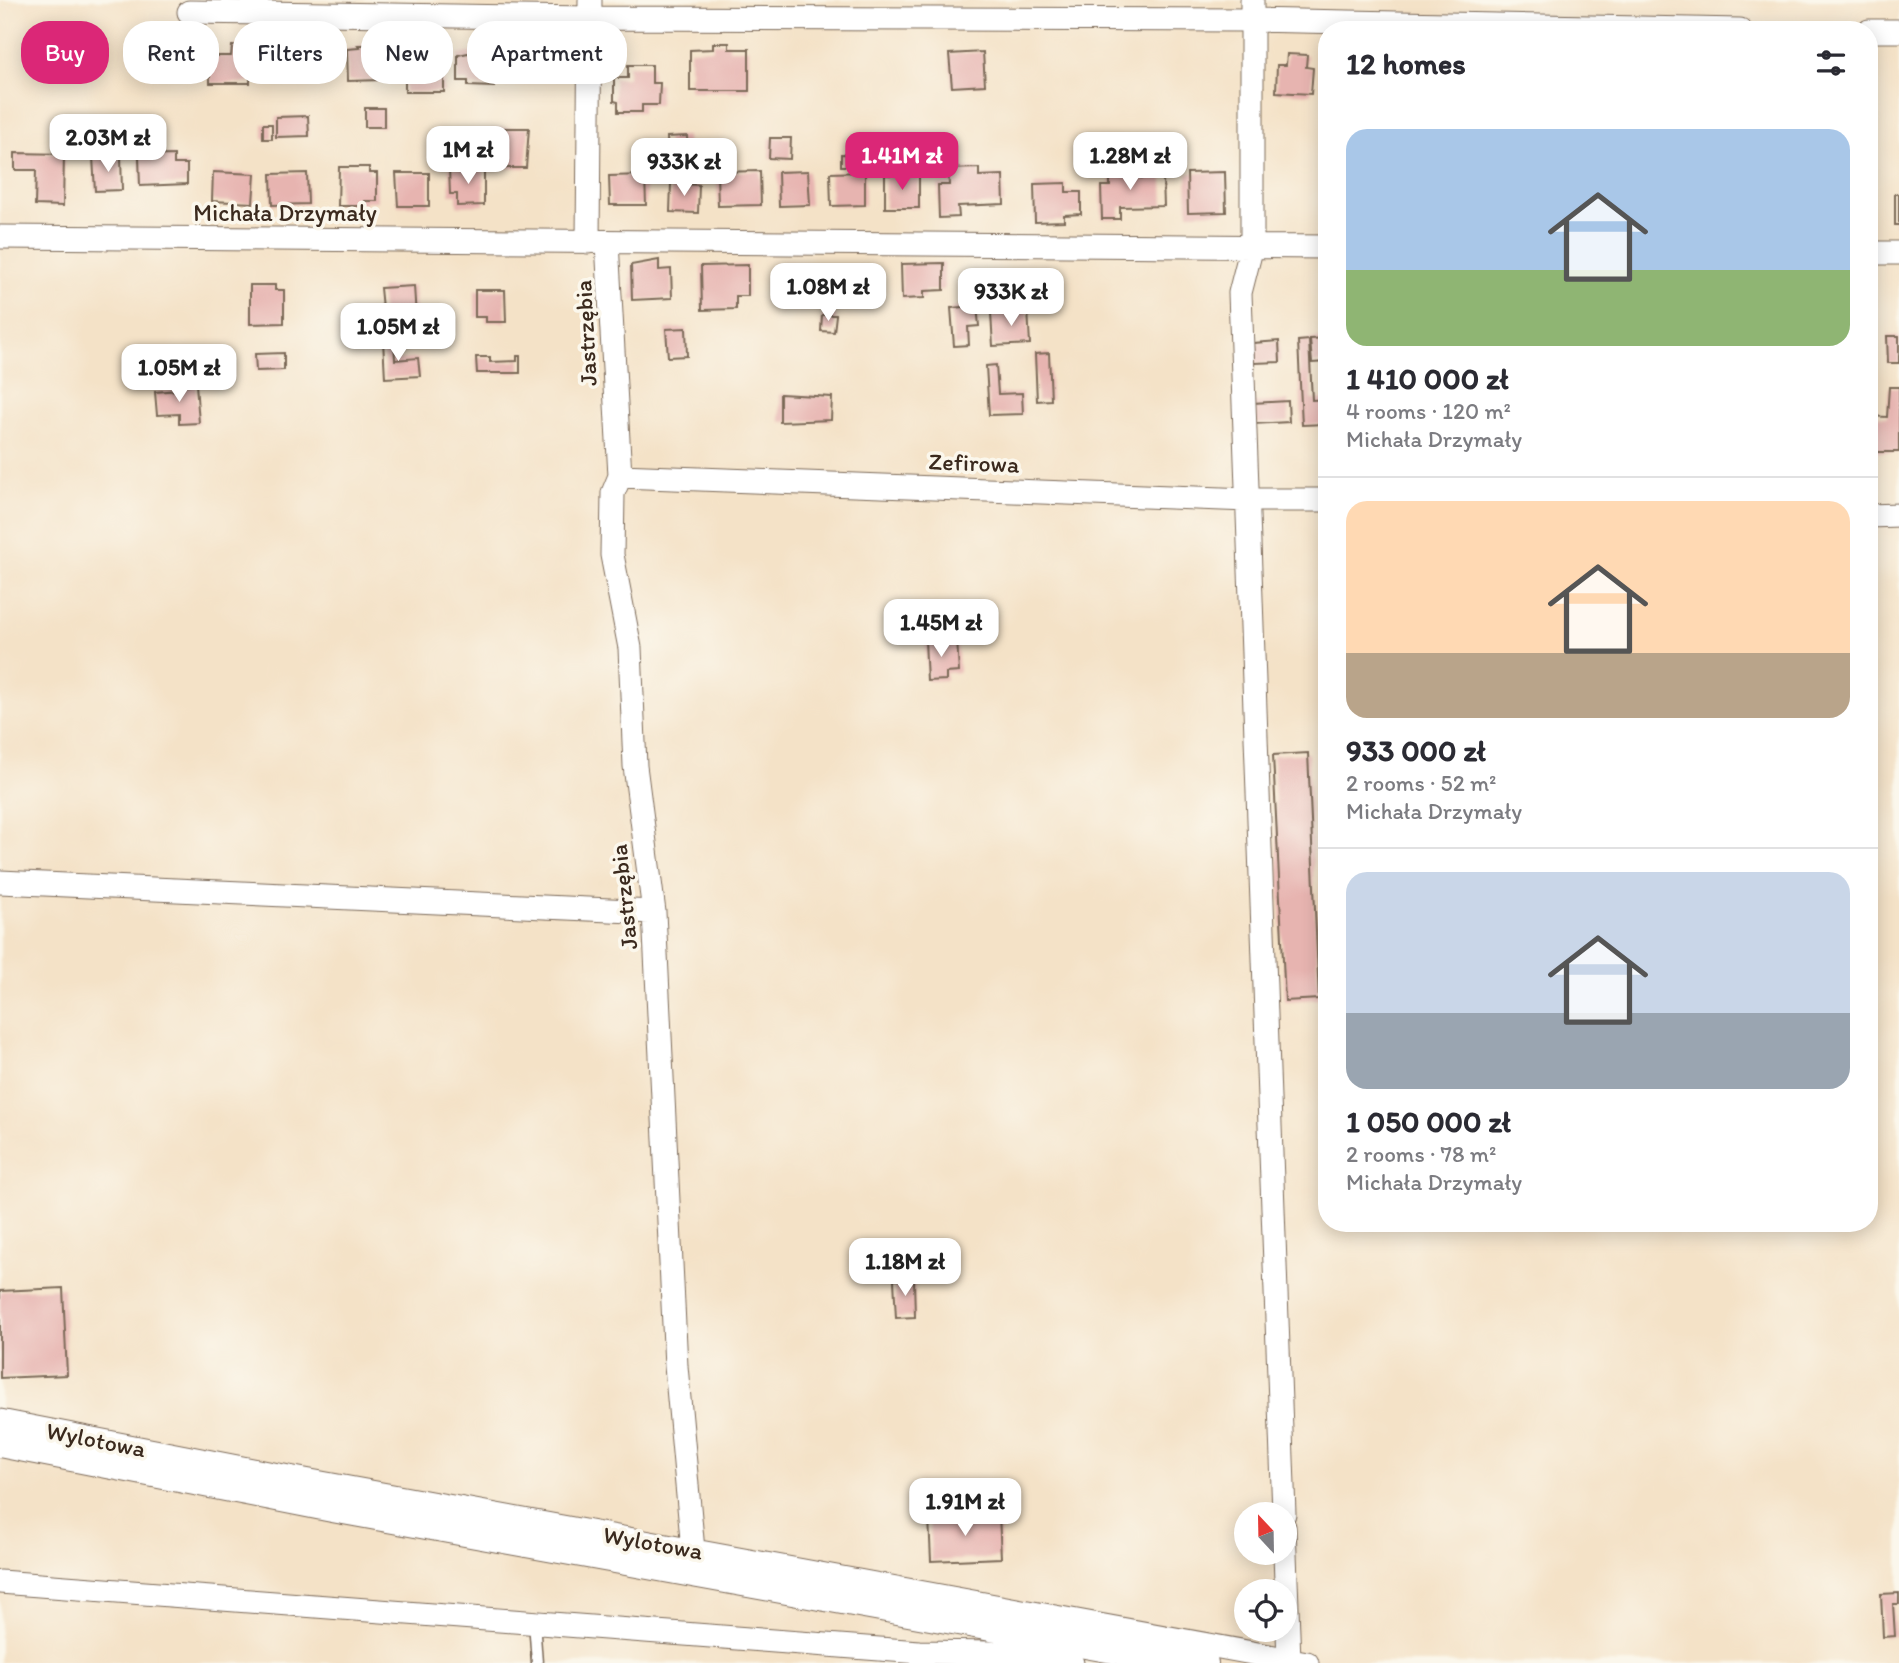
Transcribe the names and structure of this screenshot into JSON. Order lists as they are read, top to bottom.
{
  "streets": {
    "street": [
      "Michała Drzymały",
      "Jastrzębia",
      "Zefirowa",
      "Wylotowa"
    ]
  },
  "crossings": [
    ["Michała Drzymały", "Jastrzębia"],
    ["Jastrzębia", "Zefirowa"],
    ["Jastrzębia", "Wylotowa"]
  ],
  "north": "top",
  "page": {
    "chip": [
      "Buy",
      "Rent",
      "Filters",
      "New",
      "Apartment"
    ],
    "heading": "12 homes",
    "list": [
      {
        "name": "1 410 000 zł",
        "note": "4 rooms · 120 m² · Michała Drzymały"
      },
      {
        "name": "933 000 zł",
        "note": "2 rooms · 52 m² · Michała Drzymały"
      },
      {
        "name": "1 050 000 zł",
        "note": "2 rooms · 78 m² · Michała Drzymały"
      }
    ],
    "price": [
      "2.03M zł",
      "1M zł",
      "1.41M zł",
      "1.28M zł",
      "933K zł",
      "1.08M zł",
      "933K zł",
      "1.05M zł",
      "1.05M zł",
      "1.45M zł",
      "1.18M zł",
      "1.91M zł"
    ]
  }
}
